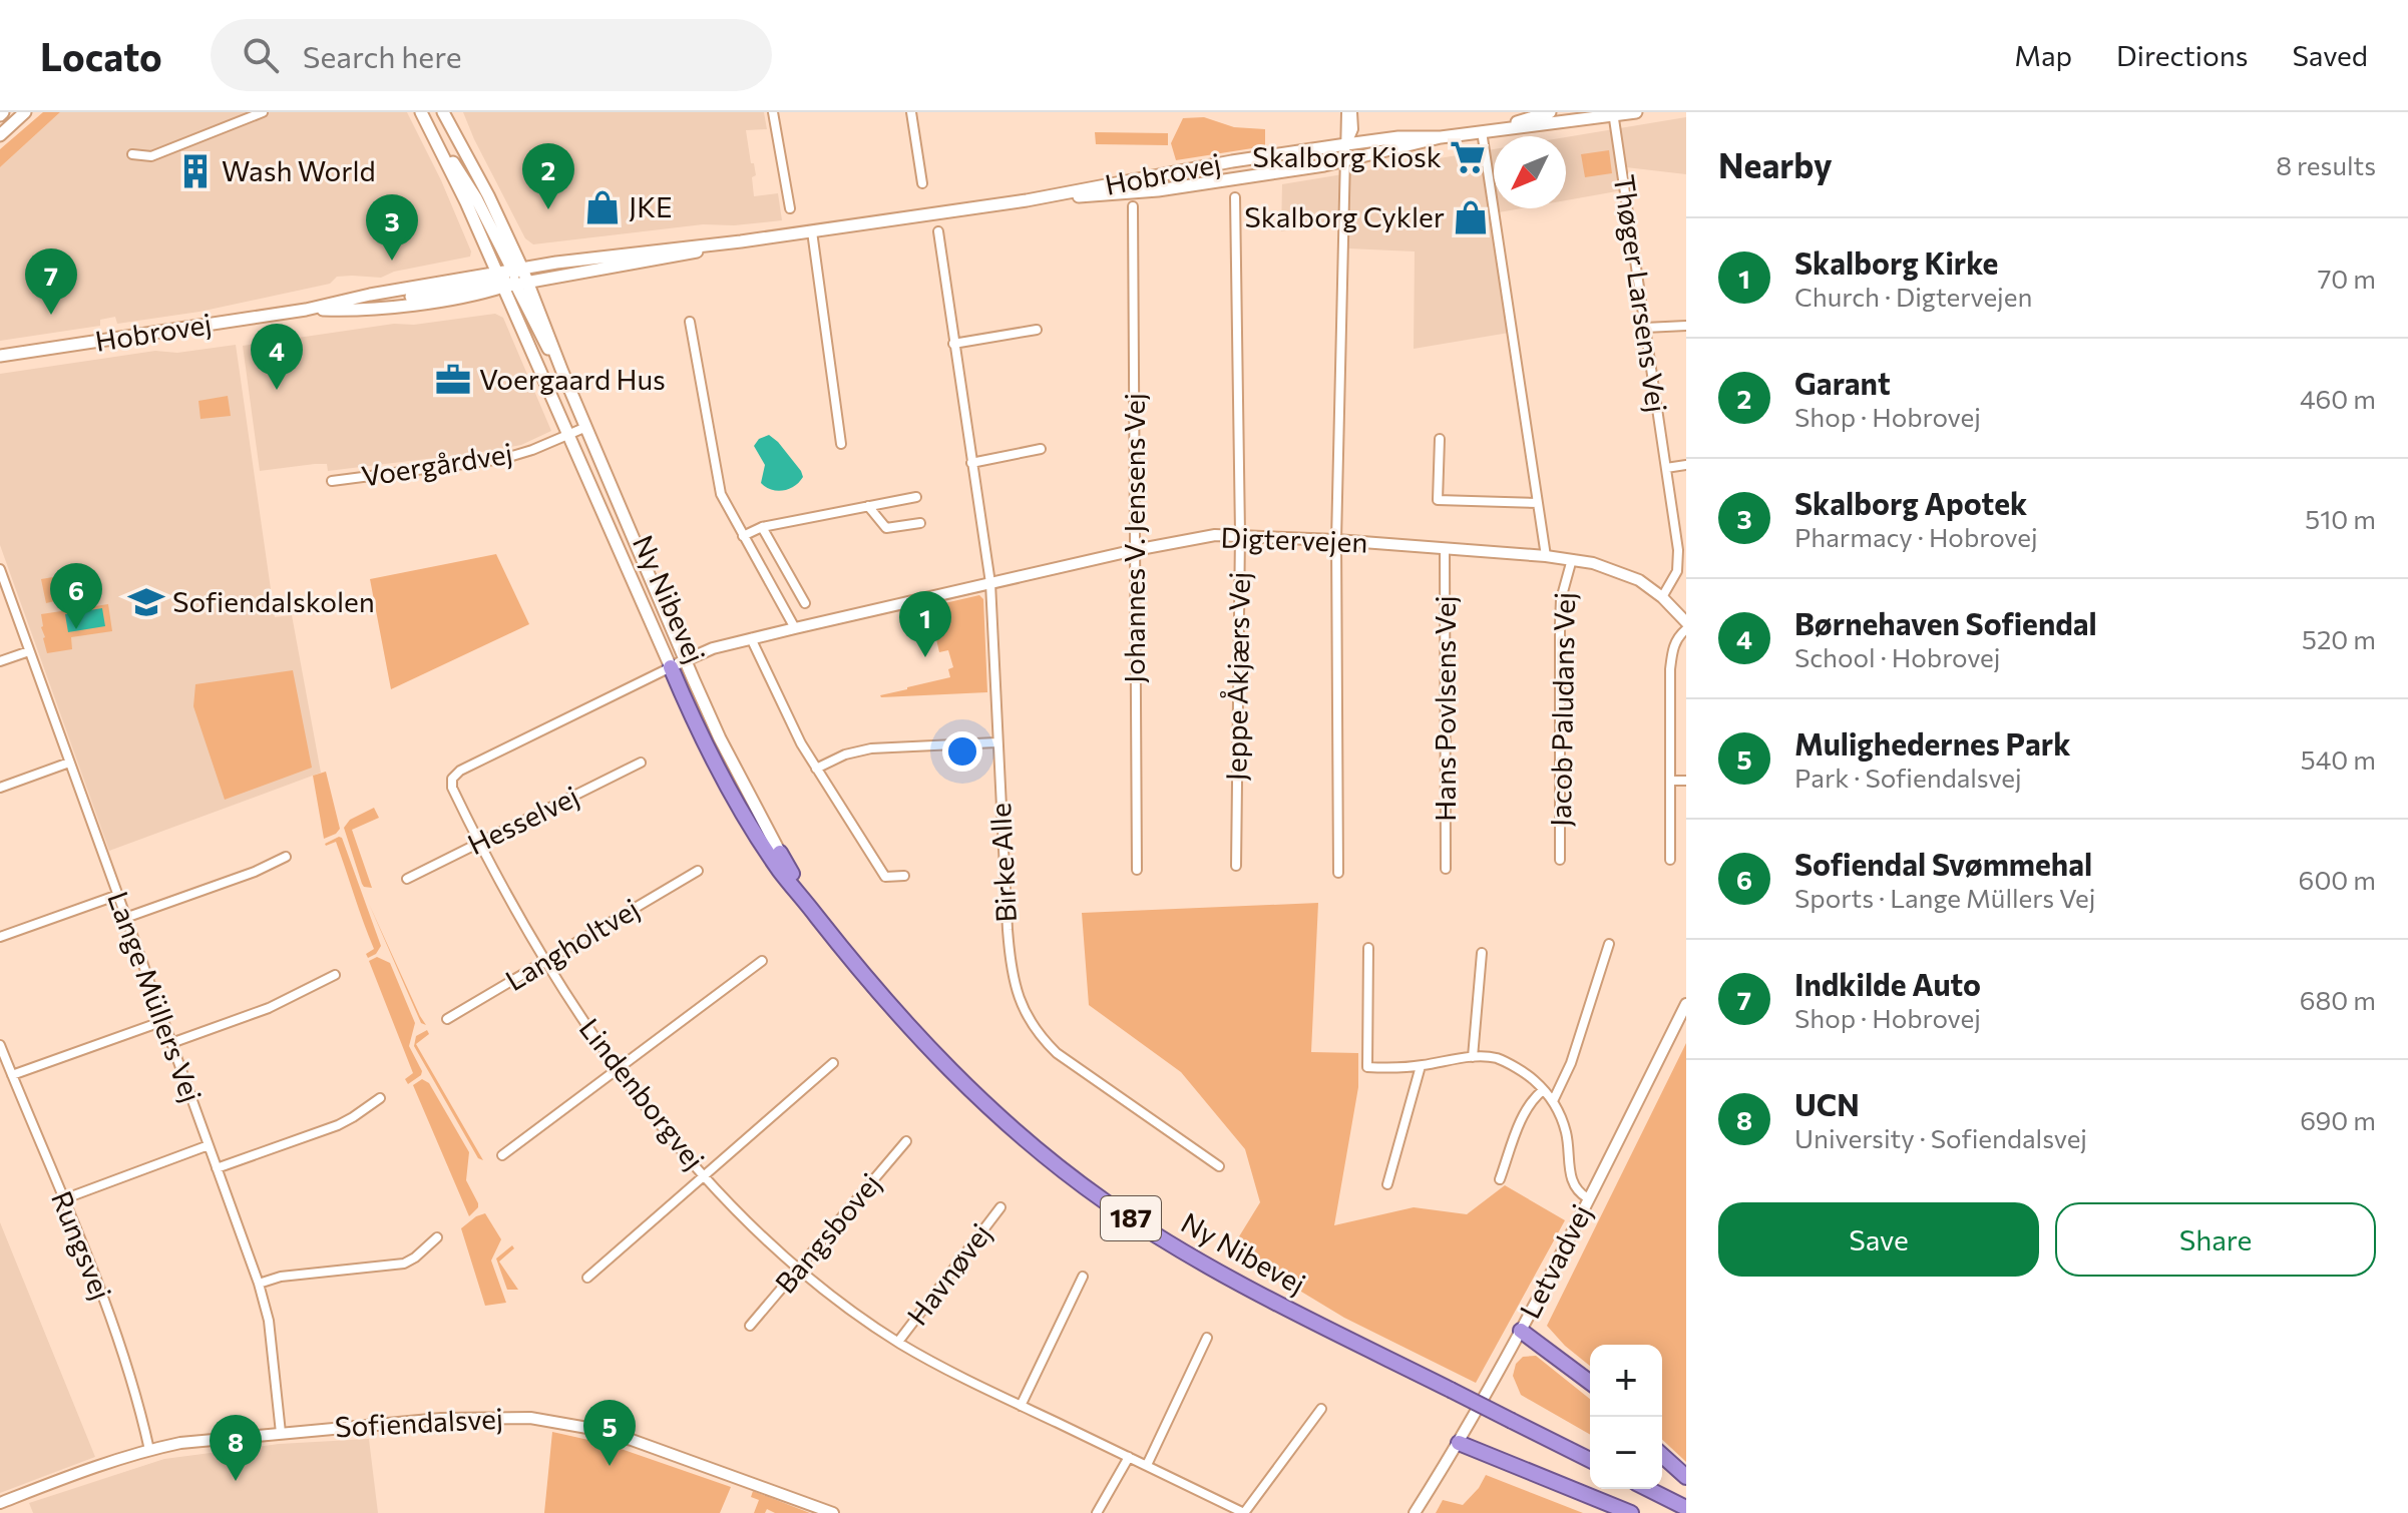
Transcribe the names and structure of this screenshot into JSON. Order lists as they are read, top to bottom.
{
  "streets": {
    "highway": ["Ny Nibevej", "187"],
    "main road": ["Hobrovej"],
    "street": [
      "Thøger Larsens Vej",
      "Voergårdvej",
      "Johannes V. Jensens Vej",
      "Digtervejen",
      "Jeppe Åkjærs Vej",
      "Hans Povlsens Vej",
      "Jacob Paludans Vej",
      "Hesselvej",
      "Birke Alle",
      "Langholtvej",
      "Lange Müllers Vej",
      "Lindenborgvej",
      "Bangsbovej",
      "Rungsvej",
      "Letvadvej",
      "Havnøvej",
      "Sofiendalsvej"
    ]
  },
  "crossings": [
    ["Hobrovej", "Thøger Larsens Vej"],
    ["Hobrovej", "Ny Nibevej"],
    ["Hobrovej", "187"],
    ["Thøger Larsens Vej", "Digtervejen"],
    ["Voergårdvej", "Ny Nibevej"],
    ["Johannes V. Jensens Vej", "Digtervejen"],
    ["Digtervejen", "Ny Nibevej"],
    ["Digtervejen", "Jeppe Åkjærs Vej"],
    ["Digtervejen", "Hans Povlsens Vej"],
    ["Digtervejen", "Jacob Paludans Vej"],
    ["Digtervejen", "Birke Alle"],
    ["Digtervejen", "Lindenborgvej"],
    ["Ny Nibevej", "Lindenborgvej"],
    ["Ny Nibevej", "187"],
    ["Hesselvej", "Lindenborgvej"],
    ["Langholtvej", "Lindenborgvej"],
    ["Lange Müllers Vej", "Sofiendalsvej"],
    ["Lindenborgvej", "Bangsbovej"],
    ["Lindenborgvej", "Havnøvej"],
    ["Rungsvej", "Sofiendalsvej"]
  ],
  "places": {
    "supermarket": ["Skalborg Kiosk"],
    "building": ["Wash World"],
    "shop": ["JKE", "Skalborg Cykler"],
    "office": ["Voergaard Hus"],
    "school or university": ["Sofiendalskolen"]
  },
  "north": "bottom left",
  "page": {
    "header": "Locato",
    "search": "Search here",
    "nav": ["Map", "Directions", "Saved"],
    "heading": ["Nearby", "8 results"],
    "pins": [
      "2",
      "3",
      "7",
      "4",
      "6",
      "1",
      "5",
      "8"
    ],
    "list": [
      {
        "mark": "1",
        "name": "Skalborg Kirke",
        "note": "Church · Digtervejen",
        "value": "70 m"
      },
      {
        "mark": "2",
        "name": "Garant",
        "note": "Shop · Hobrovej",
        "value": "460 m"
      },
      {
        "mark": "3",
        "name": "Skalborg Apotek",
        "note": "Pharmacy · Hobrovej",
        "value": "510 m"
      },
      {
        "mark": "4",
        "name": "Børnehaven Sofiendal",
        "note": "School · Hobrovej",
        "value": "520 m"
      },
      {
        "mark": "5",
        "name": "Mulighedernes Park",
        "note": "Park · Sofiendalsvej",
        "value": "540 m"
      },
      {
        "mark": "6",
        "name": "Sofiendal Svømmehal",
        "note": "Sports · Lange Müllers Vej",
        "value": "600 m"
      },
      {
        "mark": "7",
        "name": "Indkilde Auto",
        "note": "Shop · Hobrovej",
        "value": "680 m"
      },
      {
        "mark": "8",
        "name": "UCN",
        "note": "University · Sofiendalsvej",
        "value": "690 m"
      }
    ],
    "buttons": ["Save", "Share"],
    "map_buttons": ["+", "−"]
  }
}
